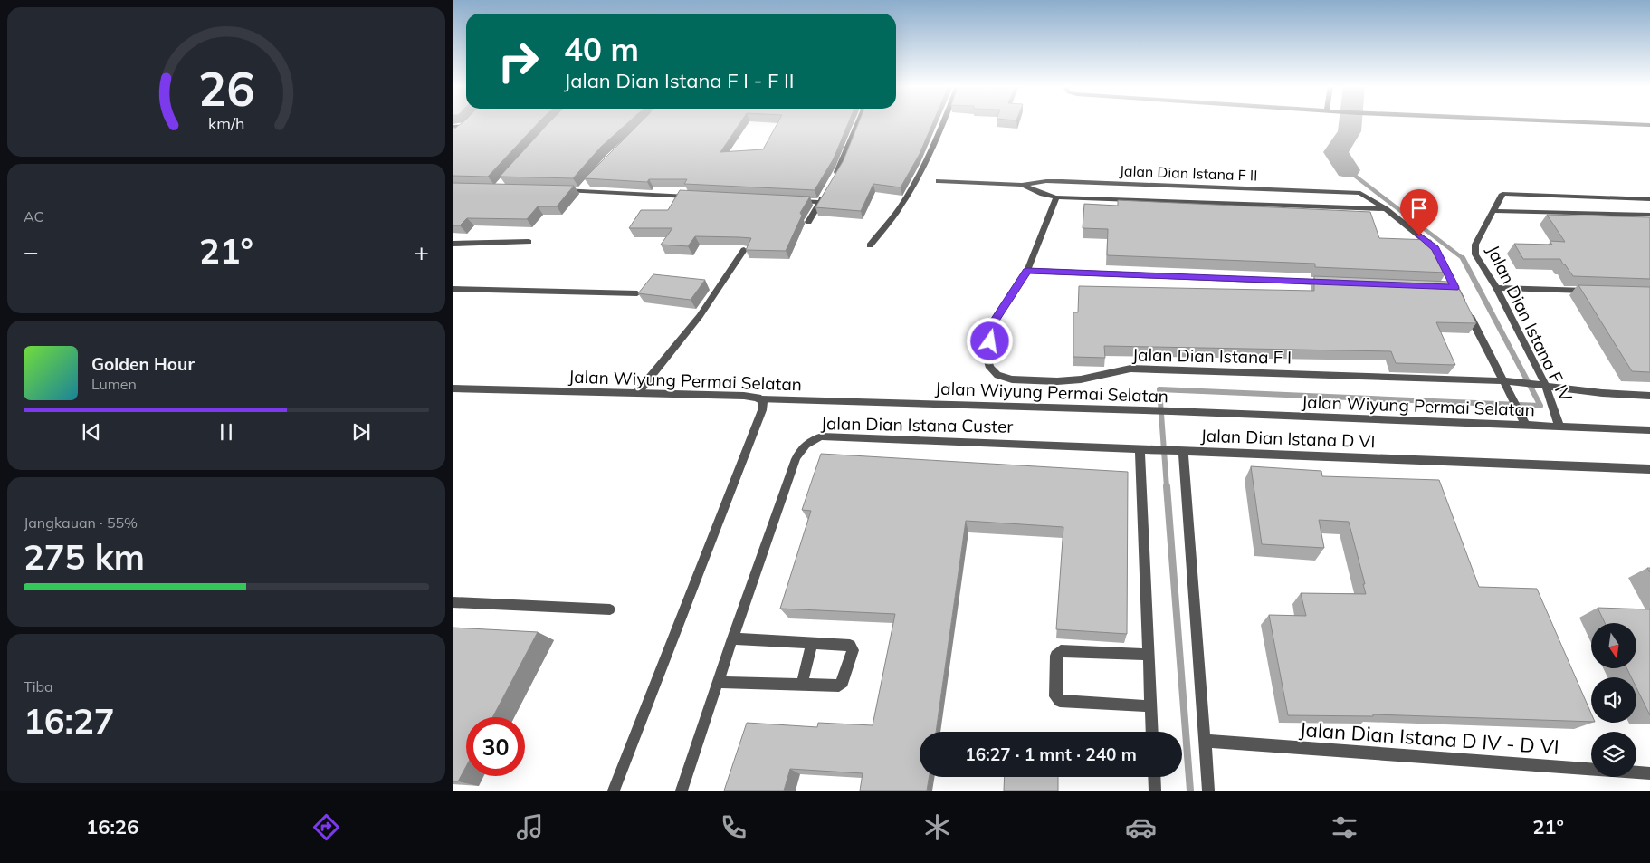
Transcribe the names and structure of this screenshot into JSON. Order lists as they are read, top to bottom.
{
  "streets": {
    "street": [
      "Jalan Dian Istana F II",
      "Jalan Dian Istana F IV",
      "Jalan Dian Istana F I",
      "Jalan Wiyung Permai Selatan",
      "Jalan Dian Istana Custer",
      "Jalan Dian Istana D VI",
      "Jalan Dian Istana D IV - D VI"
    ]
  },
  "crossings": [
    ["Jalan Dian Istana F II", "Jalan Dian Istana F I"],
    ["Jalan Dian Istana F II", "Jalan Wiyung Permai Selatan"],
    ["Jalan Dian Istana F IV", "Jalan Dian Istana F I"],
    ["Jalan Dian Istana F IV", "Jalan Wiyung Permai Selatan"],
    ["Jalan Dian Istana Custer", "Jalan Dian Istana D VI"],
    ["Jalan Dian Istana D VI", "Jalan Dian Istana D IV - D VI"]
  ],
  "north": "bottom",
  "page": {
    "turn": ["40 m", "Jalan Dian Istana F I - F II"],
    "tile": [
      "AC",
      ["Jangkauan · 55%", "275 km"],
      ["Tiba", "16:27"]
    ],
    "heat": ["−", "21°", "+"],
    "song": ["Golden Hour", "Lumen"],
    "limit": "30",
    "trip": "16:27 · 1 mnt · 240 m",
    "tabs": ["16:26", "21°"],
    "gauge": ["26", "km/h"]
  }
}
